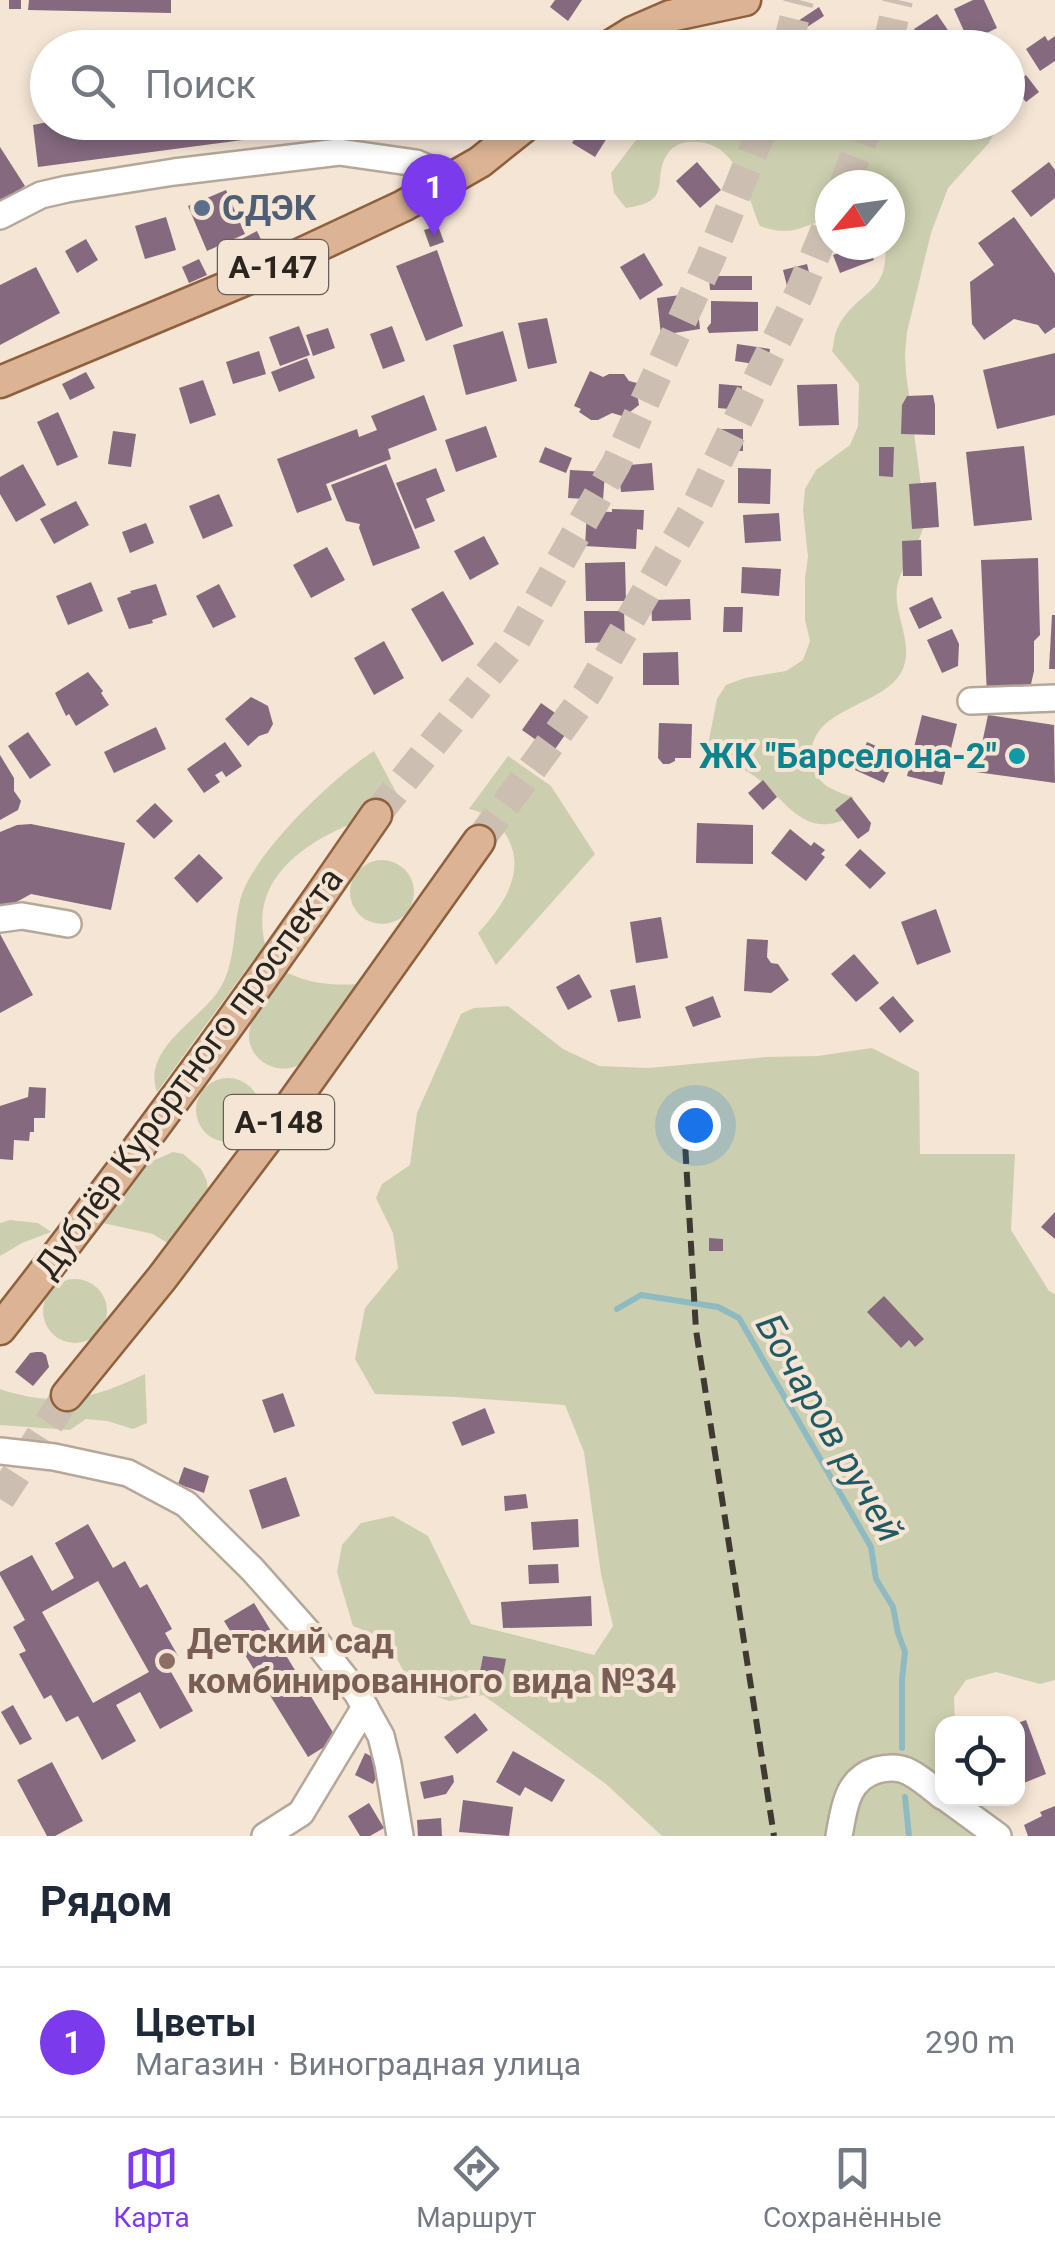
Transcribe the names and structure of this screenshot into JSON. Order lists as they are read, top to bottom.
{
  "streets": {
    "main road": ["А-147", "Дублёр Курортного проспекта", "А-148"]
  },
  "water": ["Бочаров ручей"],
  "places": ["СДЭК", "ЖК \"Барселона-2\"", "Детский сад комбинированного вида №34"],
  "north": "bottom left",
  "page": {
    "search": "Поиск",
    "pins": "1",
    "heading": "Рядом",
    "list": [
      {
        "mark": "1",
        "name": "Цветы",
        "note": "Магазин · Виноградная улица",
        "value": "290 m"
      }
    ],
    "nav": ["Карта", "Маршрут", "Сохранённые"]
  }
}
